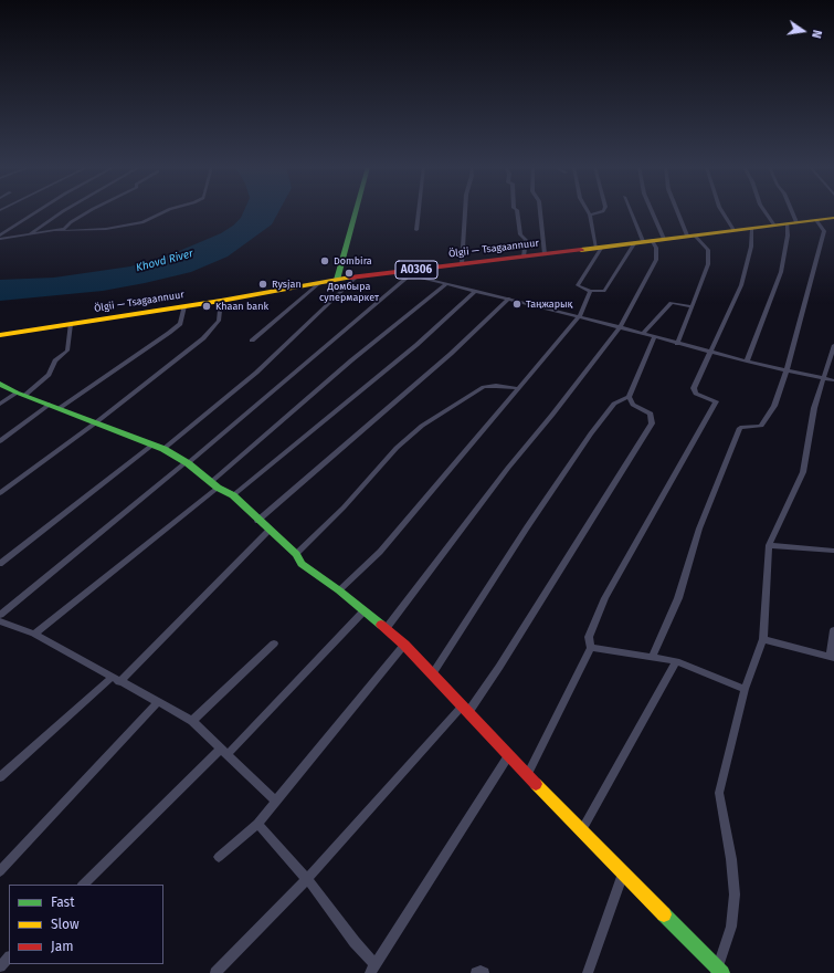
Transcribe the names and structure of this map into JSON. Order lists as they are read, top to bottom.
{
  "streets": {
    "main road": ["Ölgii — Tsagaannuur", "A0306"]
  },
  "water": ["Khovd River"],
  "places": [
    "Dombira",
    "Домбыра супермаркет",
    "Rysjan",
    "Таңжарық",
    "Khaan bank"
  ],
  "legend": ["Fast", "Slow", "Jam"],
  "north": "right"
}
